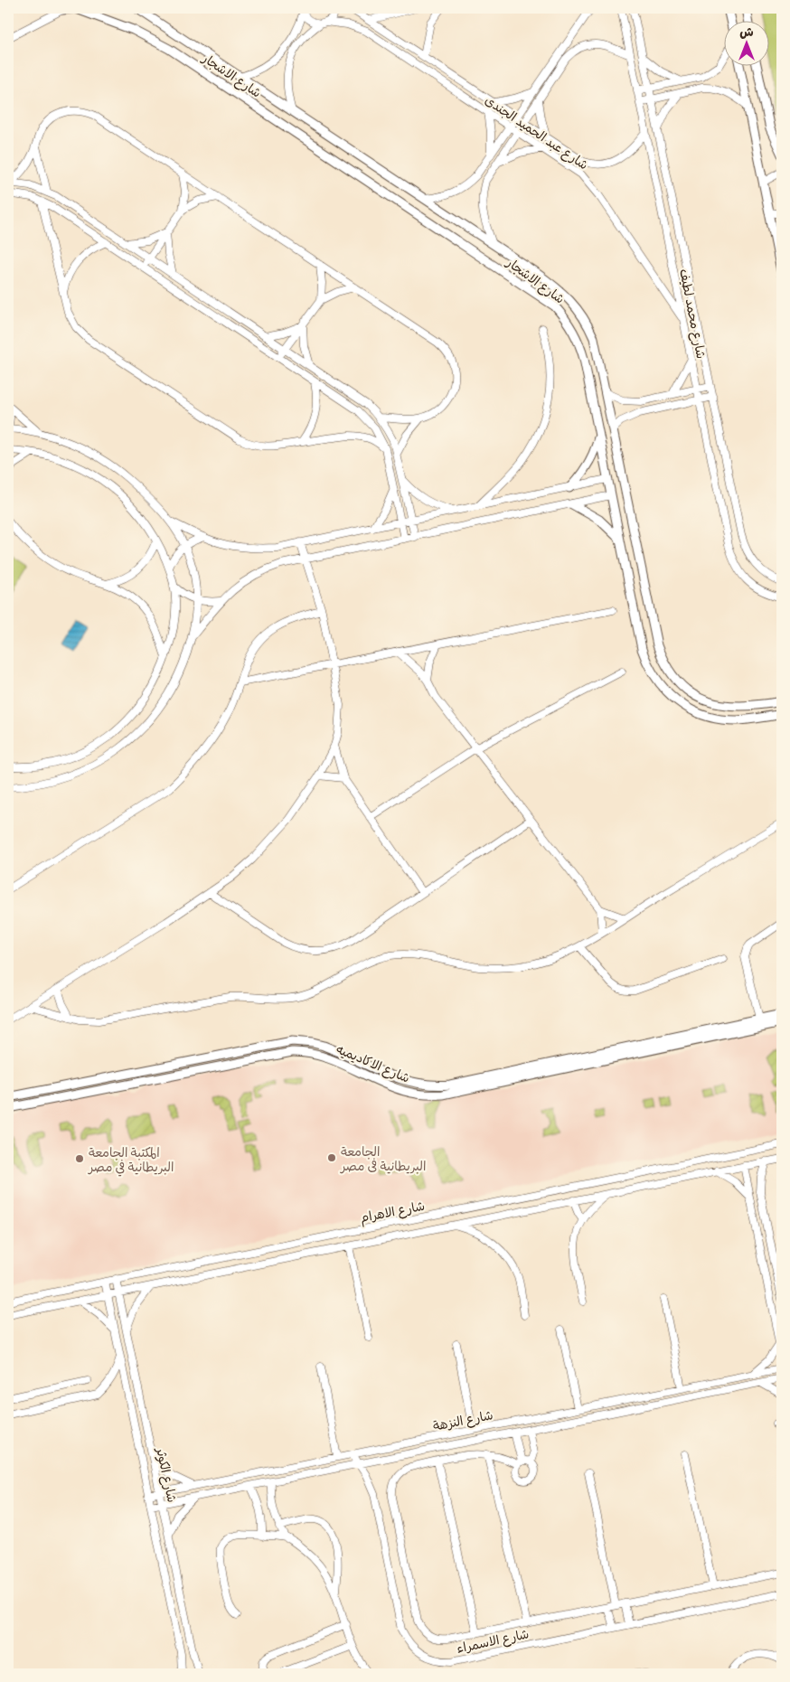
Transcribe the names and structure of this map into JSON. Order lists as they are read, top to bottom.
{
  "streets": {
    "street": [
      "شارع الاشجار",
      "شارع عبد الحميد الجندى",
      "شارع محمد لطيف",
      "شارع الاكاديميه",
      "شارع الاهرام",
      "شارع النزهة",
      "شارع الكوثر",
      "شارع الاسمراء"
    ]
  },
  "crossings": [
    ["شارع عبد الحميد الجندى", "شارع محمد لطيف"],
    ["شارع الاهرام", "شارع الكوثر"],
    ["شارع النزهة", "شارع الكوثر"],
    ["شارع النزهة", "شارع الاسمراء"]
  ],
  "places": ["الجامعة البريطانية فى مصر", "المكتبة الجامعة البريطانية في مصر"],
  "north": "top"
}
